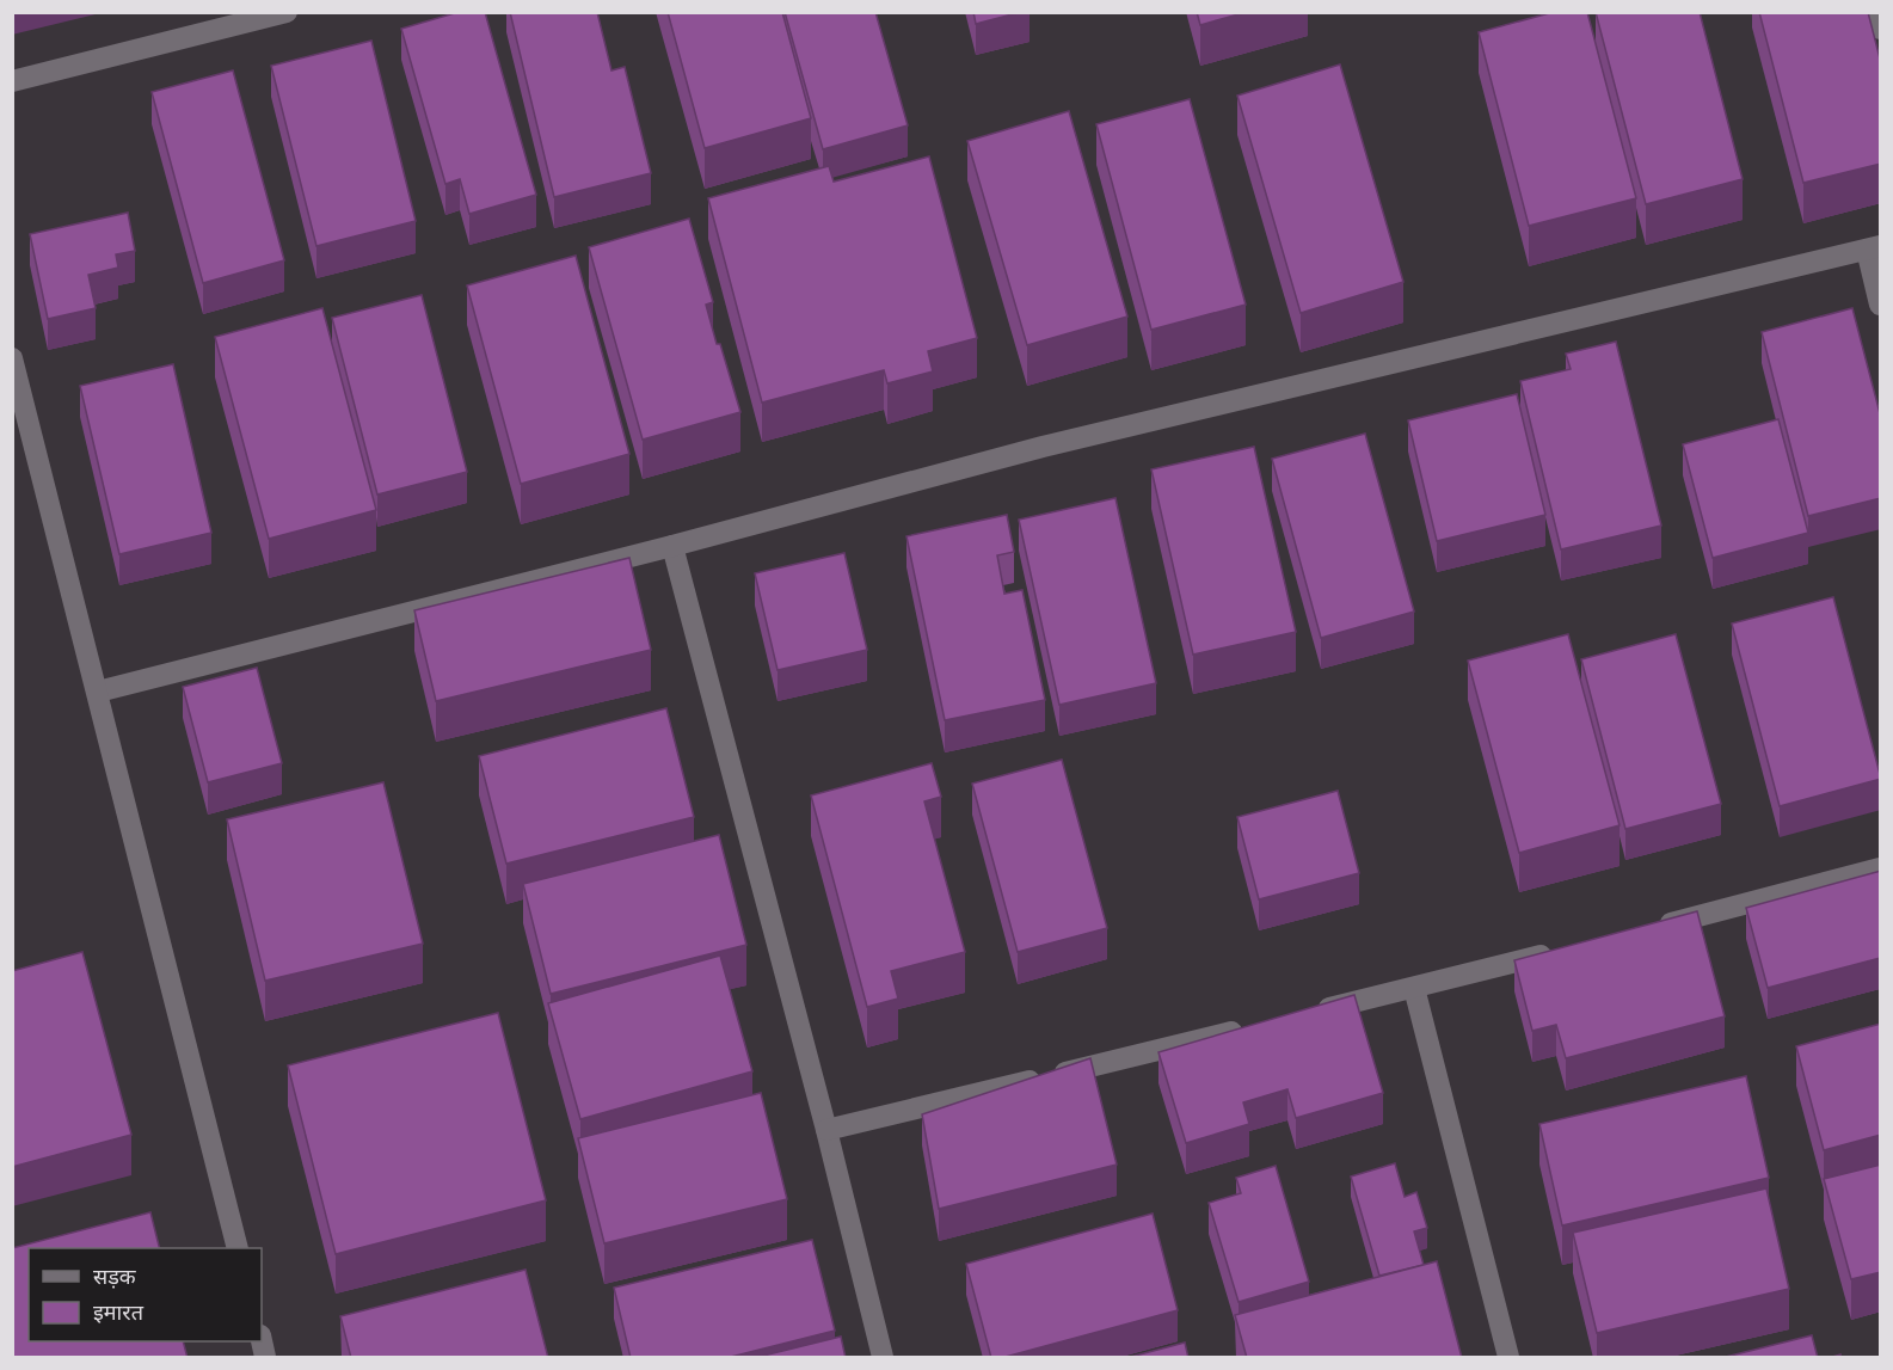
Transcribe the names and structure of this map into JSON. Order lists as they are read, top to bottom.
{
  "legend": ["सड़क", "इमारत"]
}
